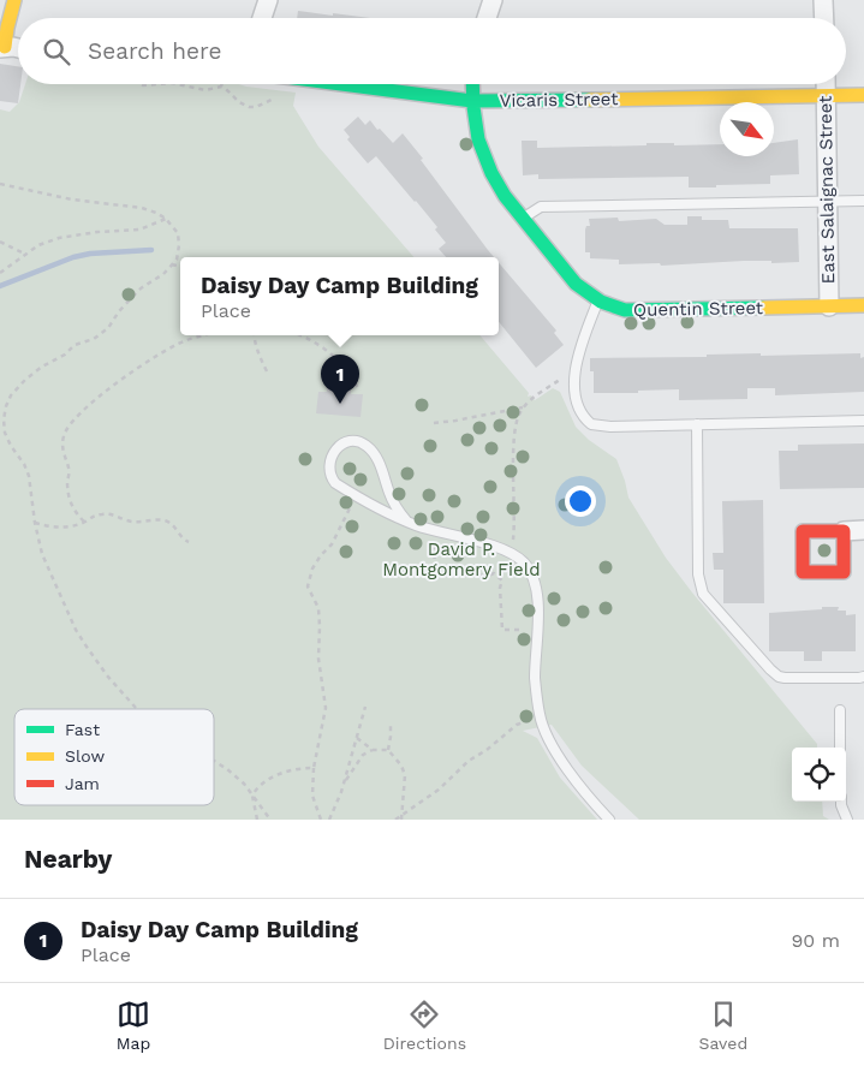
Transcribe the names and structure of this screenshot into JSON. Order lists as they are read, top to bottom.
{
  "streets": {
    "street": ["Vicaris Street", "East Salaignac Street", "Quentin Street"]
  },
  "crossings": [
    ["Vicaris Street", "East Salaignac Street"],
    ["Vicaris Street", "Quentin Street"],
    ["East Salaignac Street", "Quentin Street"]
  ],
  "parks": ["David P. Montgomery Field"],
  "legend": ["Fast", "Slow", "Jam"],
  "north": "bottom right",
  "page": {
    "search": "Search here",
    "popup": ["Daisy Day Camp Building", "Place"],
    "pins": "1",
    "heading": "Nearby",
    "list": [
      {
        "mark": "1",
        "name": "Daisy Day Camp Building",
        "note": "Place",
        "value": "90 m"
      }
    ],
    "nav": ["Map", "Directions", "Saved"]
  }
}
